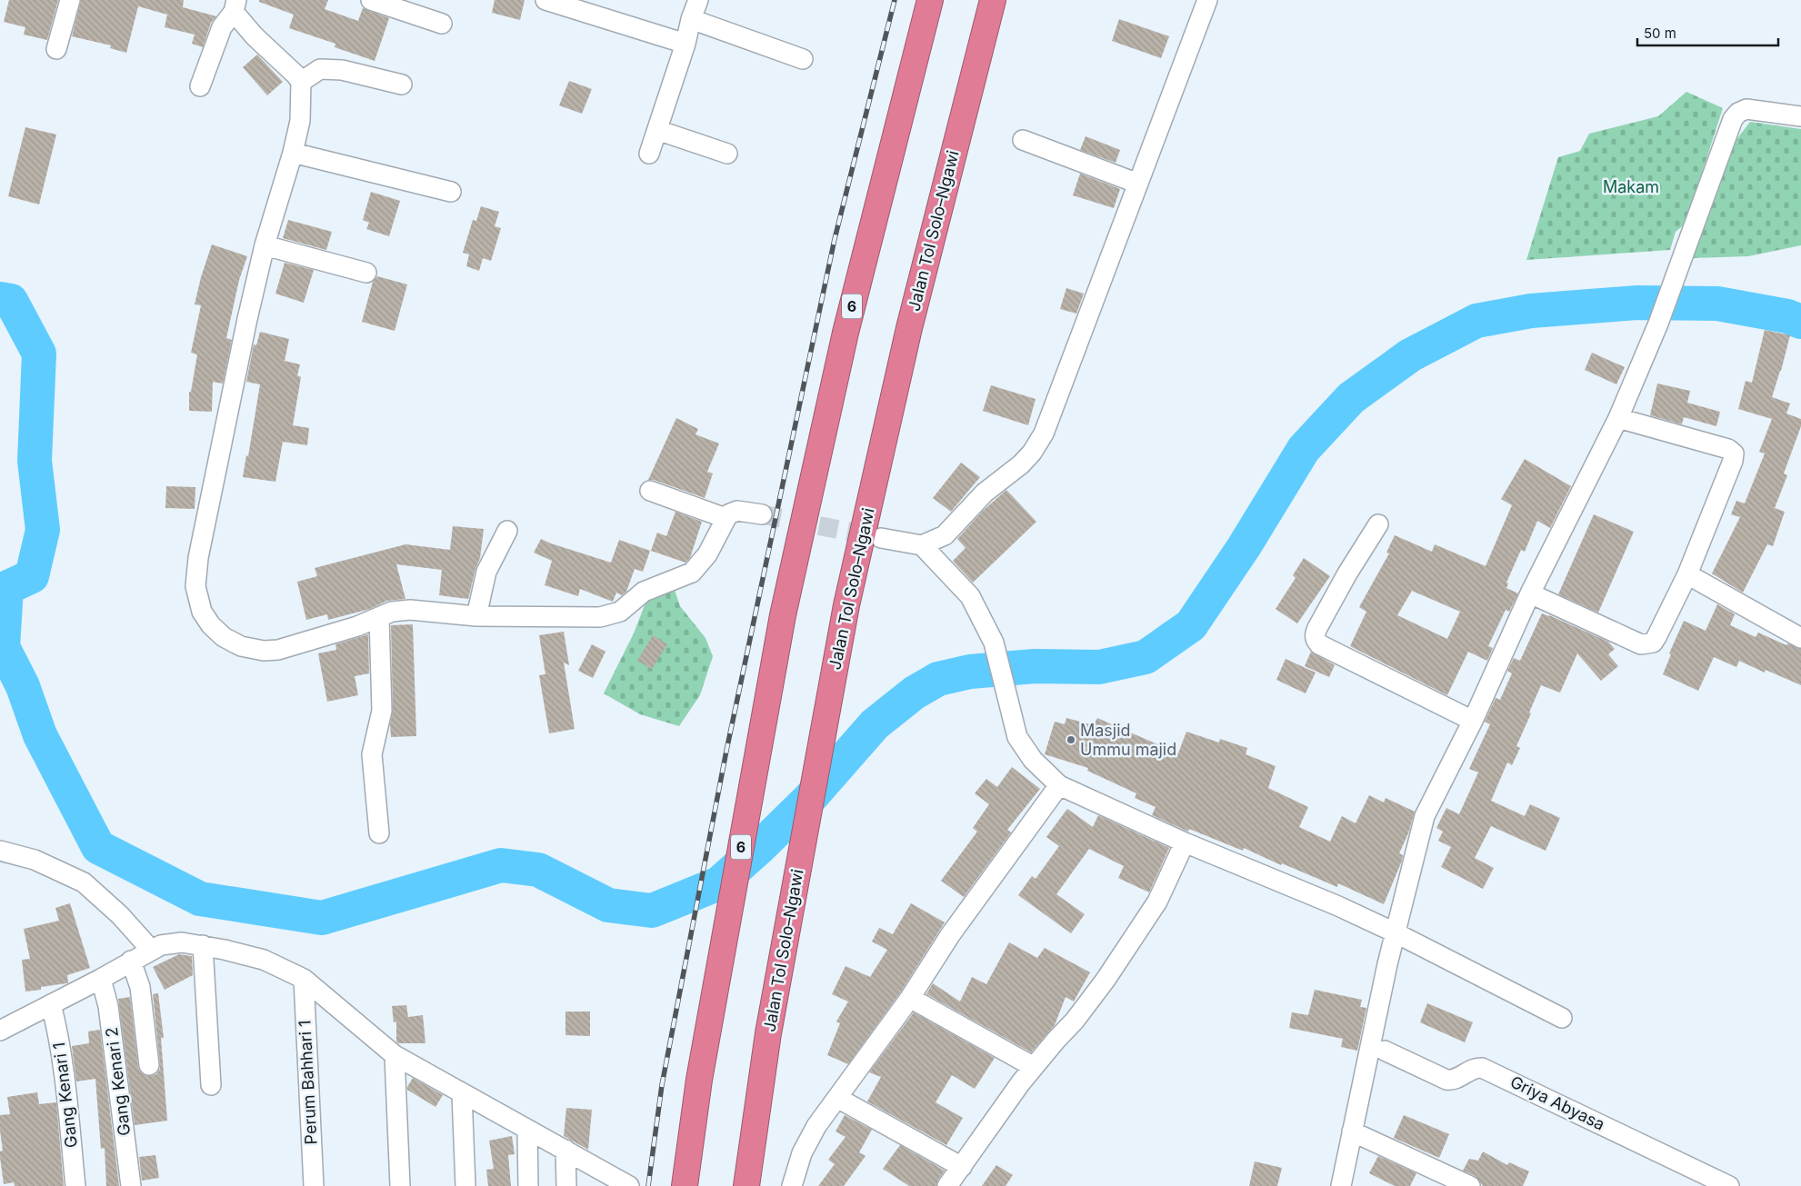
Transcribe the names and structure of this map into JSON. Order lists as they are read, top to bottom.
{
  "streets": {
    "highway": ["Jalan Tol Solo–Ngawi", "6"],
    "street": [
      "Gang Kenari 2",
      "Perum Bahhari 1",
      "Gang Kenari 1",
      "Griya Abyasa"
    ]
  },
  "parks": ["Makam"],
  "places": ["Masjid Ummu majid"],
  "scale_bar": "50 m"
}
